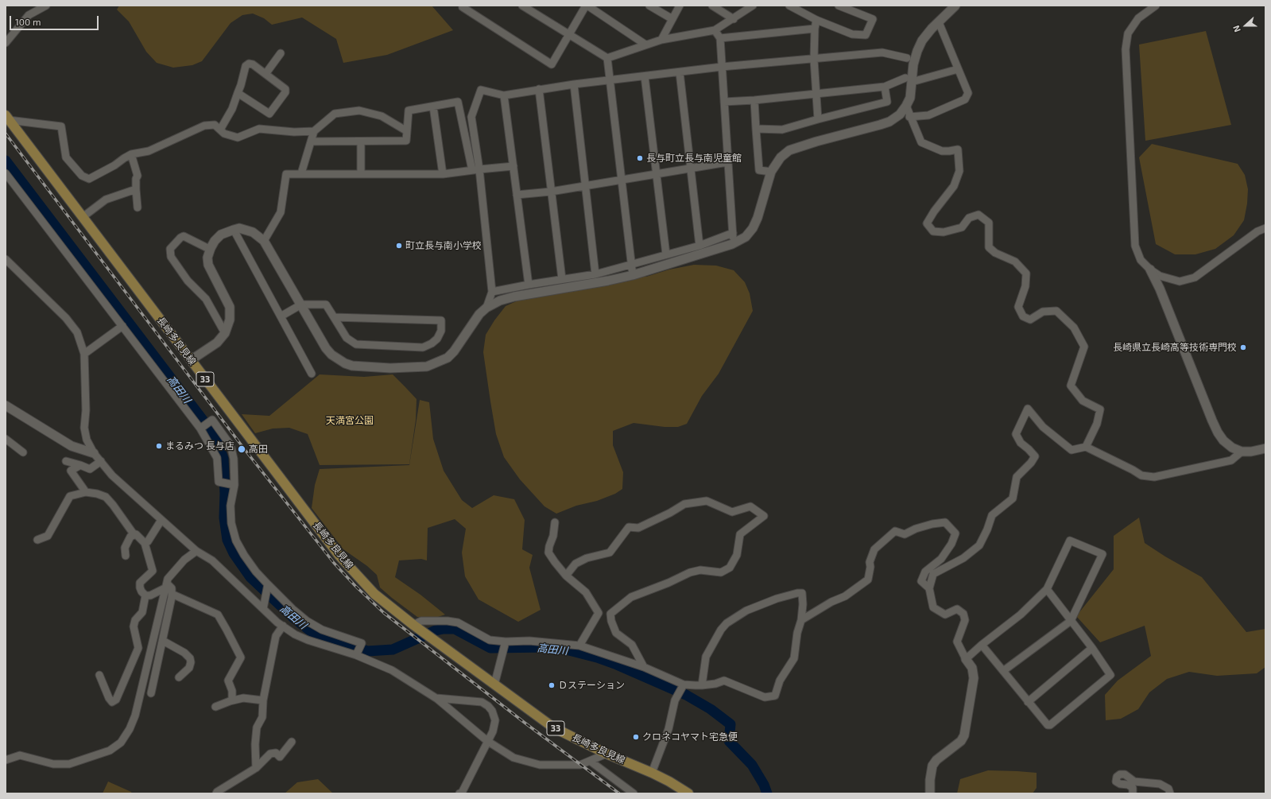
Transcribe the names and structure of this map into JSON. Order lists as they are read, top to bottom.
{
  "streets": {
    "main road": ["長崎多良見線", "33"]
  },
  "water": ["高田川"],
  "parks": ["天満宮公園"],
  "places": [
    "長与町立長与南児童館",
    "町立長与南小学校",
    "長崎県立長崎高等技術専門校",
    "まるみつ 長与店",
    "高田",
    "Ｄステーション",
    "クロネコヤマト宅急便"
  ],
  "scale_bar": "100 m",
  "north": "left"
}
